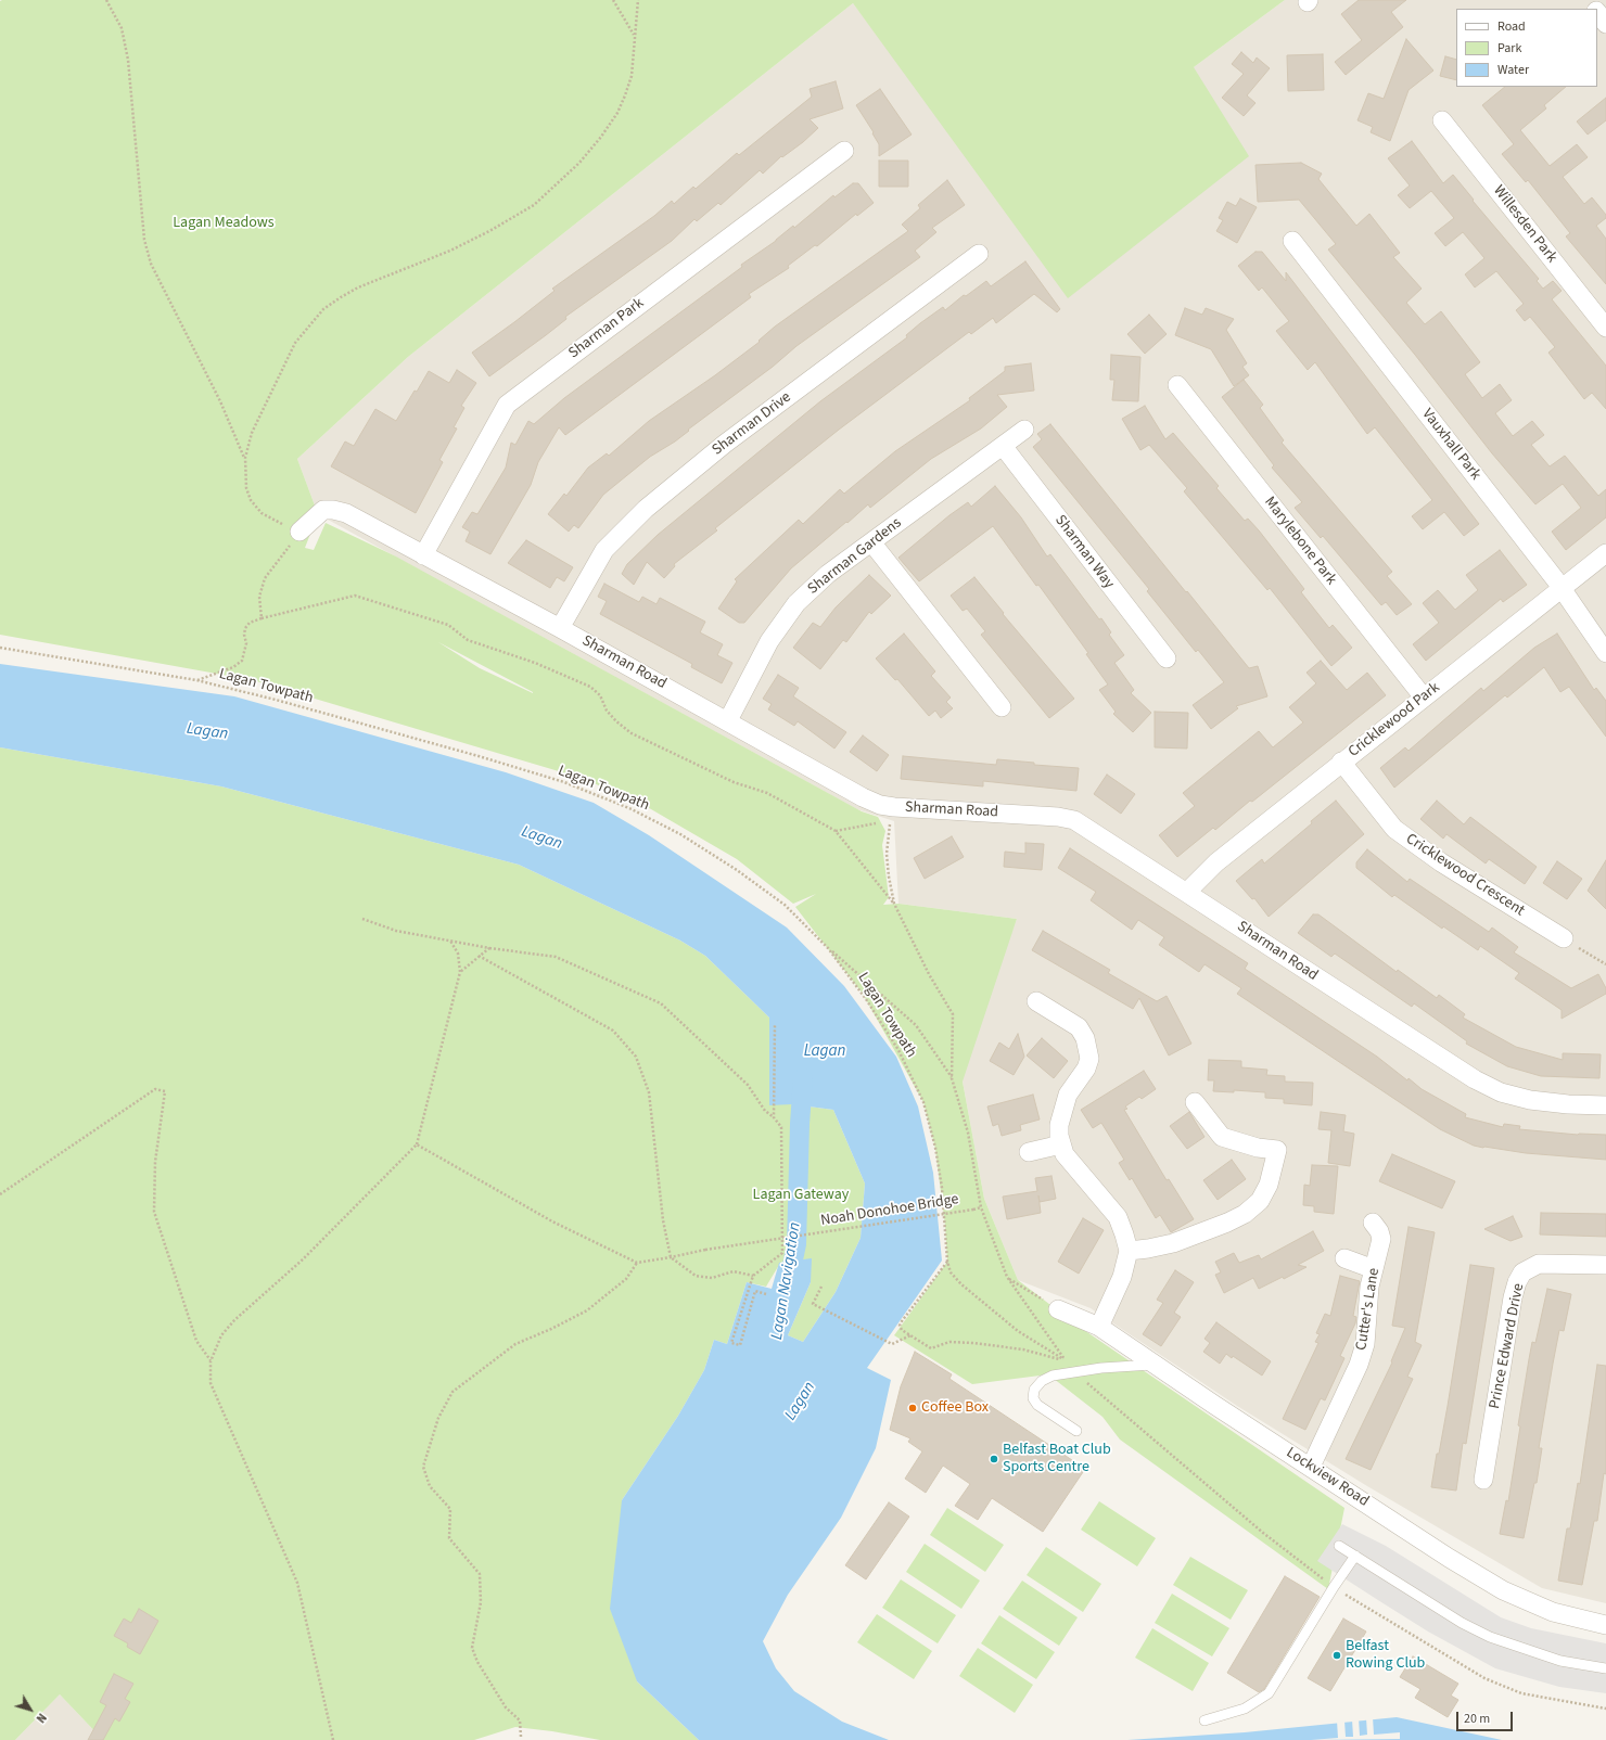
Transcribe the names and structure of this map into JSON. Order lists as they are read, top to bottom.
{
  "streets": {
    "street": [
      "Willesden Park",
      "Sharman Park",
      "Sharman Drive",
      "Vauxhall Park",
      "Marylebone Park",
      "Sharman Way",
      "Sharman Gardens",
      "Sharman Road",
      "Cricklewood Park",
      "Cricklewood Crescent",
      "Cutter's Lane",
      "Prince Edward Drive",
      "Lockview Road"
    ],
    "path": ["Lagan Towpath", "Noah Donohoe Bridge"]
  },
  "crossings": [
    ["Sharman Park", "Sharman Road"],
    ["Sharman Drive", "Sharman Road"],
    ["Vauxhall Park", "Cricklewood Park"],
    ["Marylebone Park", "Cricklewood Park"],
    ["Sharman Way", "Sharman Gardens"],
    ["Sharman Gardens", "Sharman Road"],
    ["Sharman Road", "Cricklewood Park"],
    ["Cricklewood Park", "Cricklewood Crescent"],
    ["Cutter's Lane", "Lockview Road"]
  ],
  "water": ["Lagan", "Lagan Navigation"],
  "parks": ["Lagan Meadows", "Lagan Gateway"],
  "places": ["Coffee Box", "Belfast Boat Club Sports Centre", "Belfast Rowing Club"],
  "legend": ["Road", "Park", "Water"],
  "scale_bar": "20 m",
  "north": "bottom right"
}
